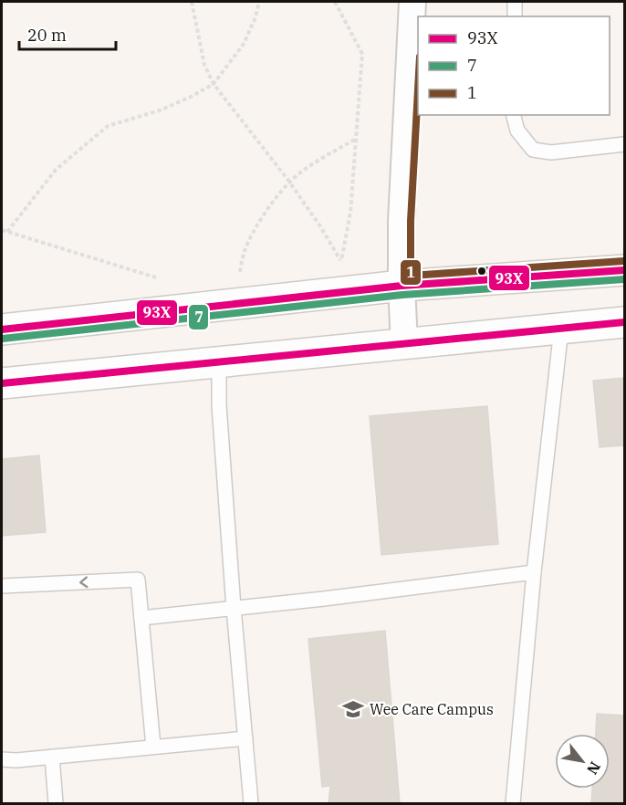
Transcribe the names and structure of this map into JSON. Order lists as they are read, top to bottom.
{
  "places": {
    "school or university": ["Wee Care Campus"]
  },
  "lines": ["transit line 1", "transit line 93X", "transit line 7"],
  "legend": ["93X", "7", "1"],
  "scale_bar": "20 m",
  "north": "bottom right"
}
